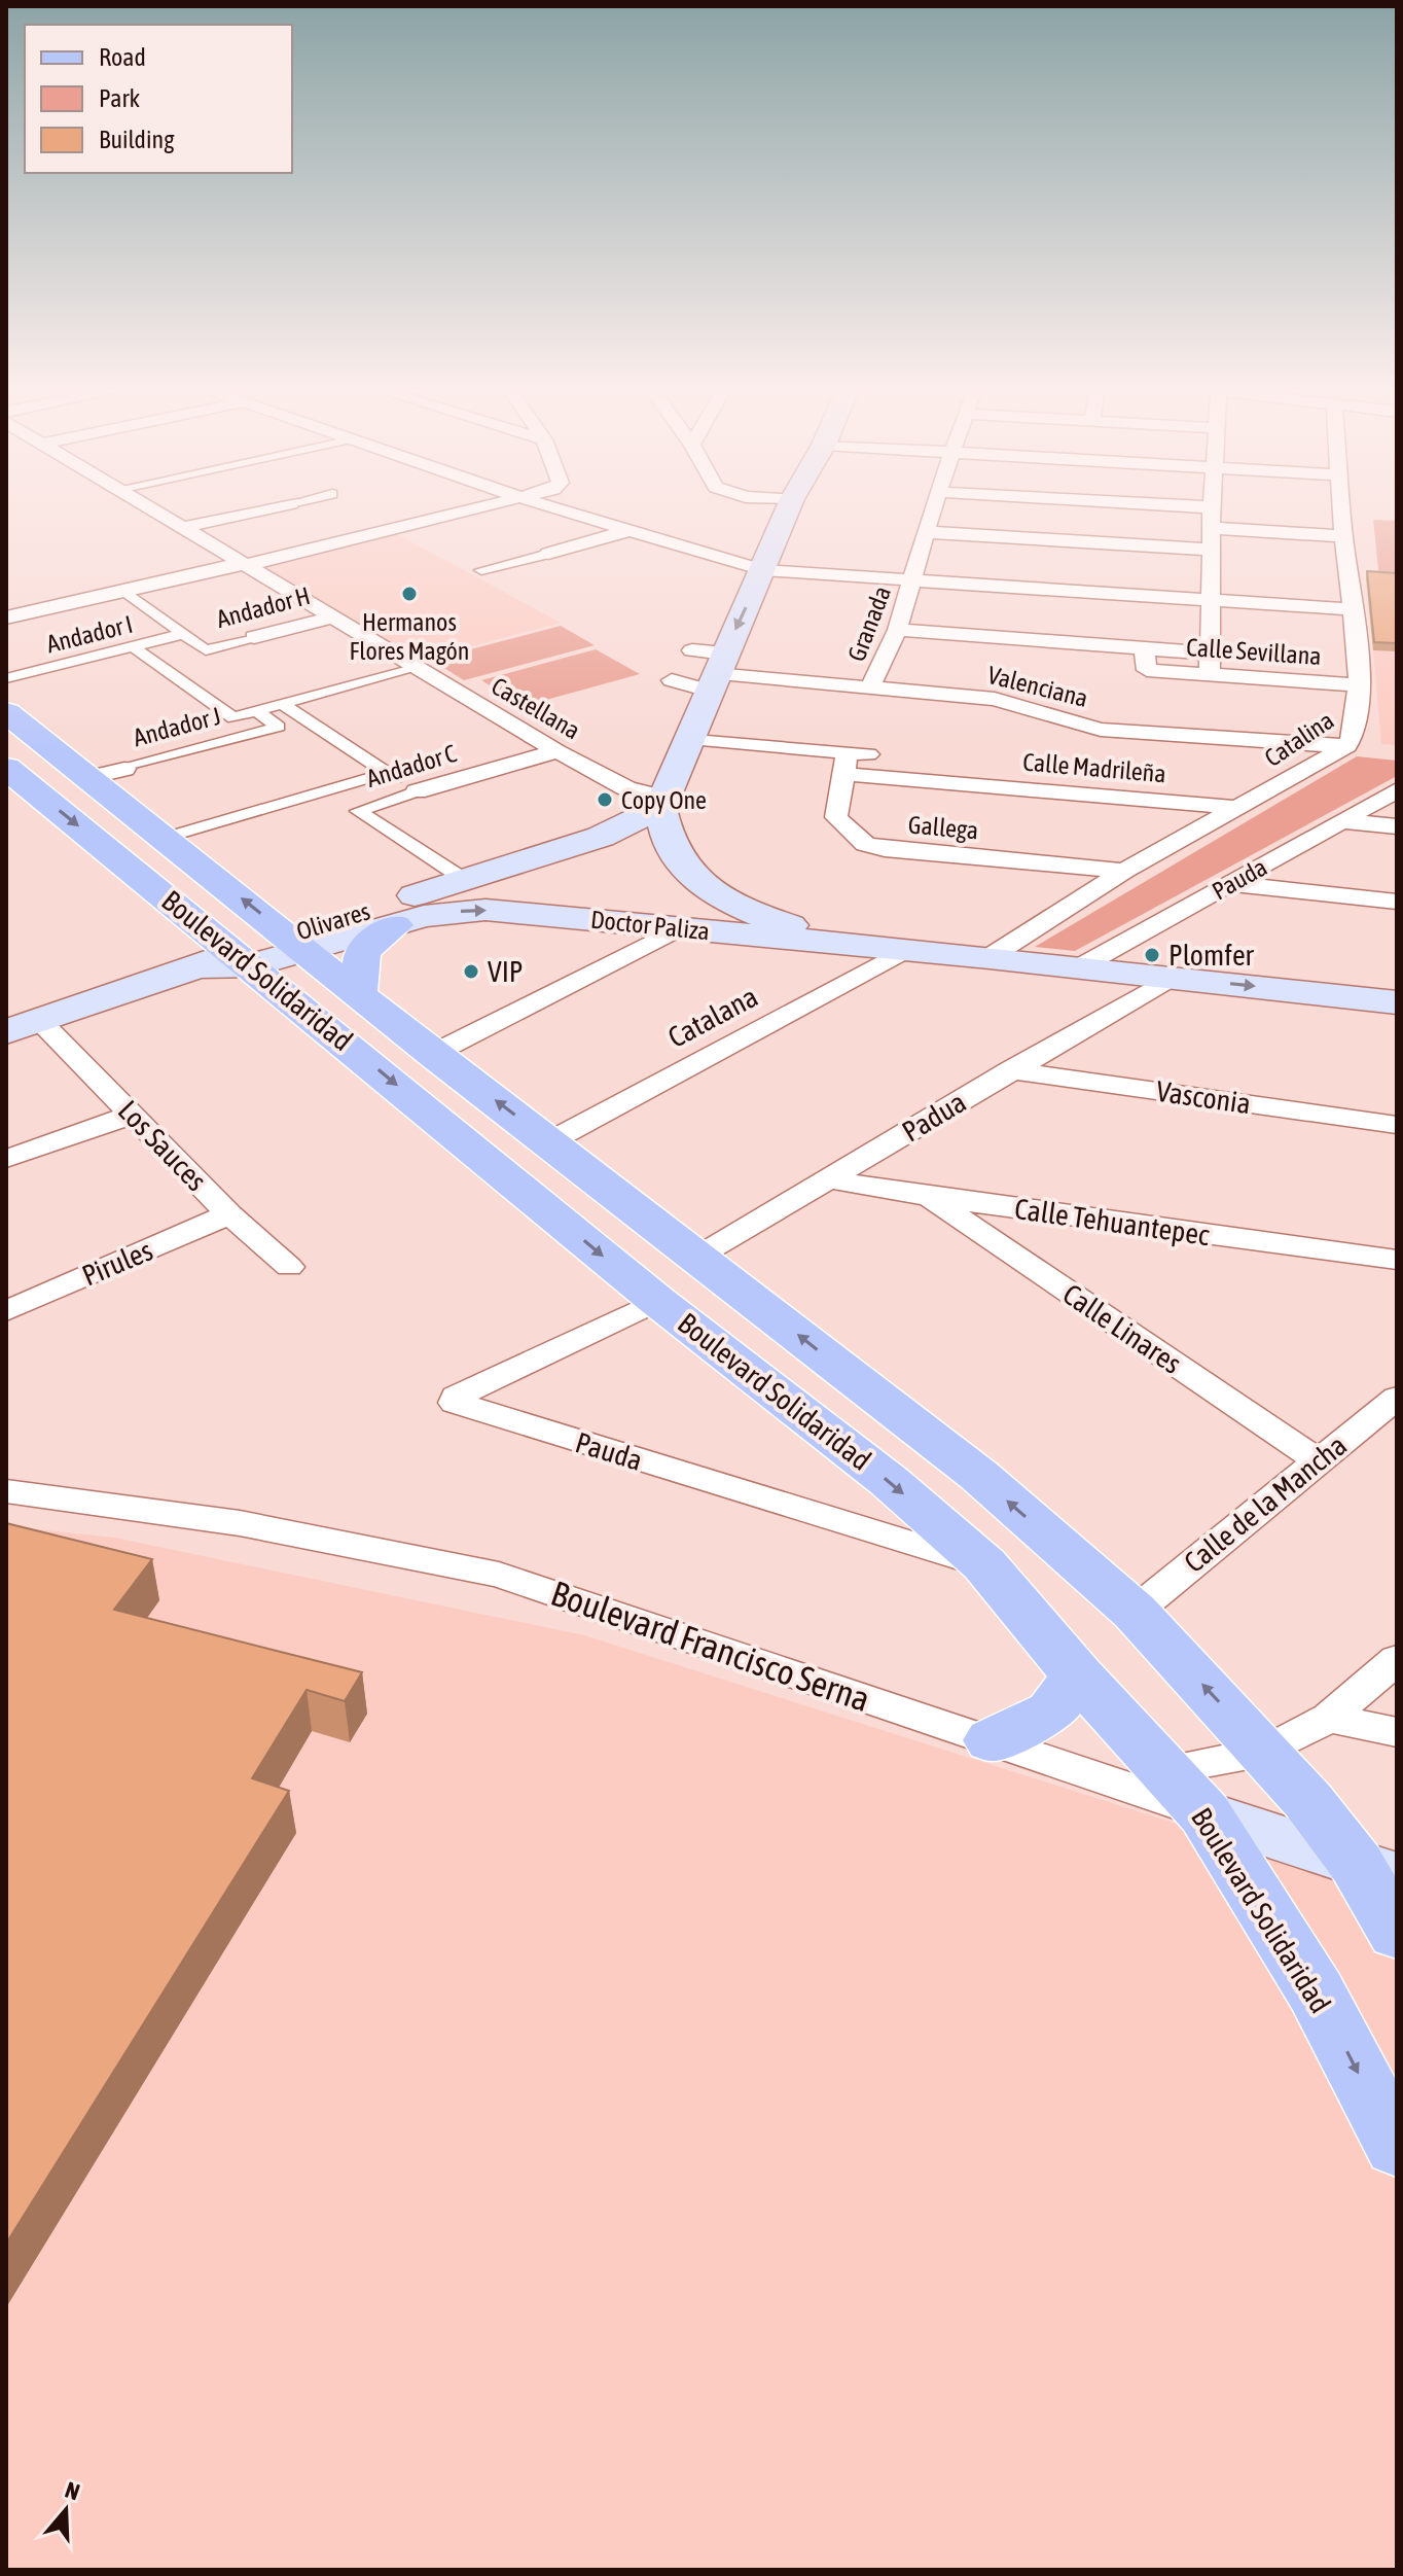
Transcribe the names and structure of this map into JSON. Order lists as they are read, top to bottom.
{
  "streets": {
    "main road": [
      "Olivares",
      "Doctor Paliza",
      "Boulevard Solidaridad",
      "Boulevard Francisco Serna"
    ],
    "street": [
      "Andador H",
      "Granada",
      "Andador I",
      "Calle Sevillana",
      "Valenciana",
      "Castellana",
      "Andador J",
      "Catalina",
      "Andador C",
      "Calle Madrileña",
      "Gallega",
      "Pauda",
      "Catalana",
      "Vasconia",
      "Padua",
      "Los Sauces",
      "Calle Tehuantepec",
      "Pirules",
      "Calle Linares",
      "Calle de la Mancha"
    ]
  },
  "crossings": [
    ["Andador H", "Andador I"],
    ["Andador H", "Castellana"],
    ["Granada", "Valenciana"],
    ["Calle Sevillana", "Catalina"],
    ["Valenciana", "Catalina"],
    ["Castellana", "Andador C"],
    ["Castellana", "Olivares"],
    ["Andador J", "Boulevard Solidaridad"],
    ["Catalina", "Calle Madrileña"],
    ["Catalina", "Gallega"],
    ["Andador C", "Olivares"],
    ["Andador C", "Boulevard Solidaridad"],
    ["Calle Madrileña", "Gallega"],
    ["Pauda", "Boulevard Solidaridad"],
    ["Olivares", "Doctor Paliza"],
    ["Olivares", "Boulevard Solidaridad"],
    ["Doctor Paliza", "Boulevard Solidaridad"],
    ["Doctor Paliza", "Catalana"],
    ["Boulevard Solidaridad", "Catalana"],
    ["Boulevard Solidaridad", "Padua"],
    ["Boulevard Solidaridad", "Calle de la Mancha"],
    ["Boulevard Solidaridad", "Boulevard Francisco Serna"],
    ["Vasconia", "Padua"],
    ["Padua", "Calle Tehuantepec"],
    ["Los Sauces", "Pirules"],
    ["Calle Tehuantepec", "Calle Linares"],
    ["Calle Linares", "Calle de la Mancha"]
  ],
  "places": [
    "Hermanos Flores Magón",
    "Copy One",
    "Plomfer",
    "VIP"
  ],
  "legend": ["Road", "Park", "Building"],
  "north": "top"
}
